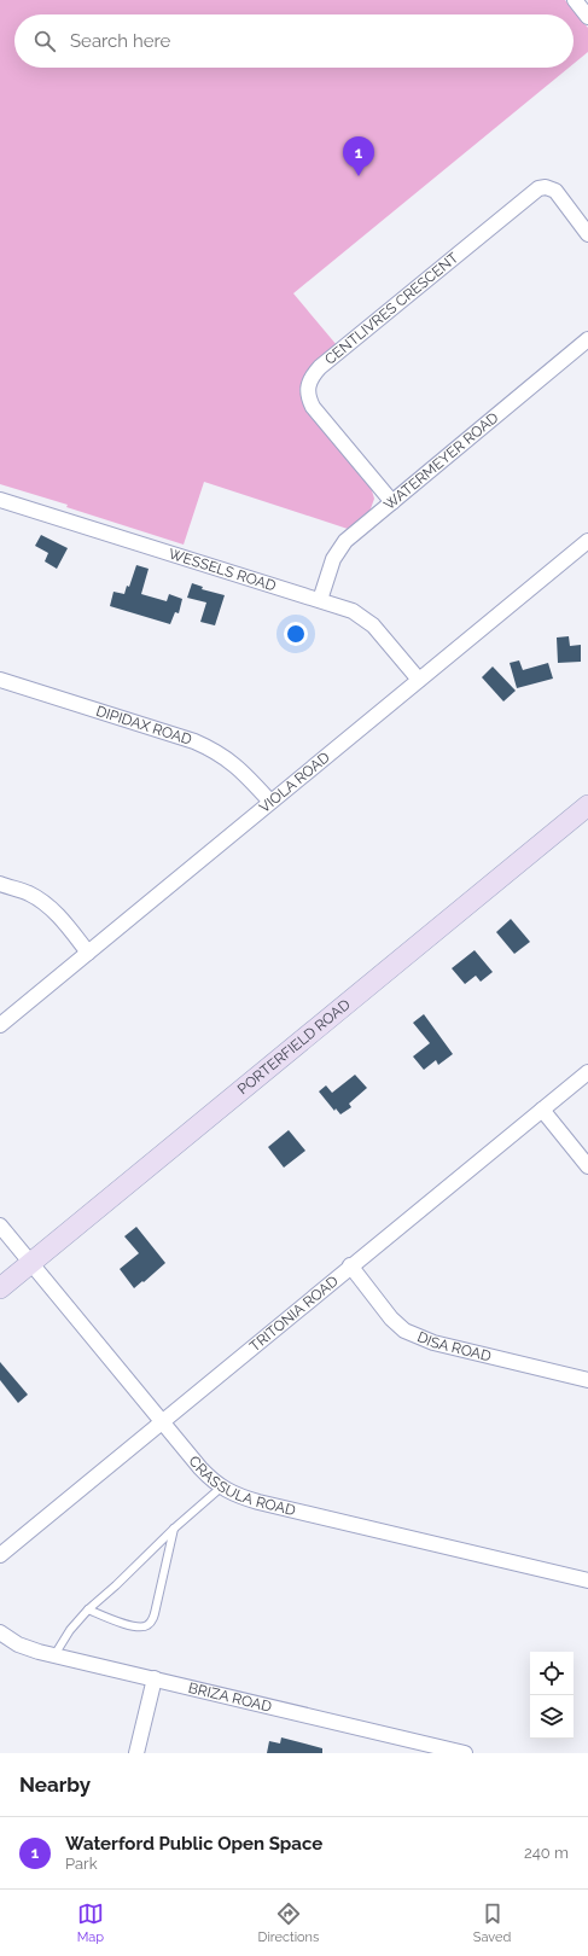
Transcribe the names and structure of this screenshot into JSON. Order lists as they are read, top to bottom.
{
  "streets": {
    "street": [
      "CENTLIVRES CRESCENT",
      "WATERMEYER ROAD",
      "WESSELS ROAD",
      "DIPIDAX ROAD",
      "VIOLA ROAD",
      "PORTERFIELD ROAD",
      "TRITONIA ROAD",
      "DISA ROAD",
      "CRASSULA ROAD",
      "BRIZA ROAD"
    ]
  },
  "crossings": [
    ["CENTLIVRES CRESCENT", "WATERMEYER ROAD"],
    ["WATERMEYER ROAD", "WESSELS ROAD"],
    ["WESSELS ROAD", "VIOLA ROAD"],
    ["DIPIDAX ROAD", "VIOLA ROAD"],
    ["PORTERFIELD ROAD", "CRASSULA ROAD"],
    ["TRITONIA ROAD", "DISA ROAD"],
    ["TRITONIA ROAD", "CRASSULA ROAD"]
  ],
  "page": {
    "search": "Search here",
    "pins": "1",
    "heading": "Nearby",
    "list": [
      {
        "mark": "1",
        "name": "Waterford Public Open Space",
        "note": "Park",
        "value": "240 m"
      }
    ],
    "nav": ["Map", "Directions", "Saved"]
  }
}
